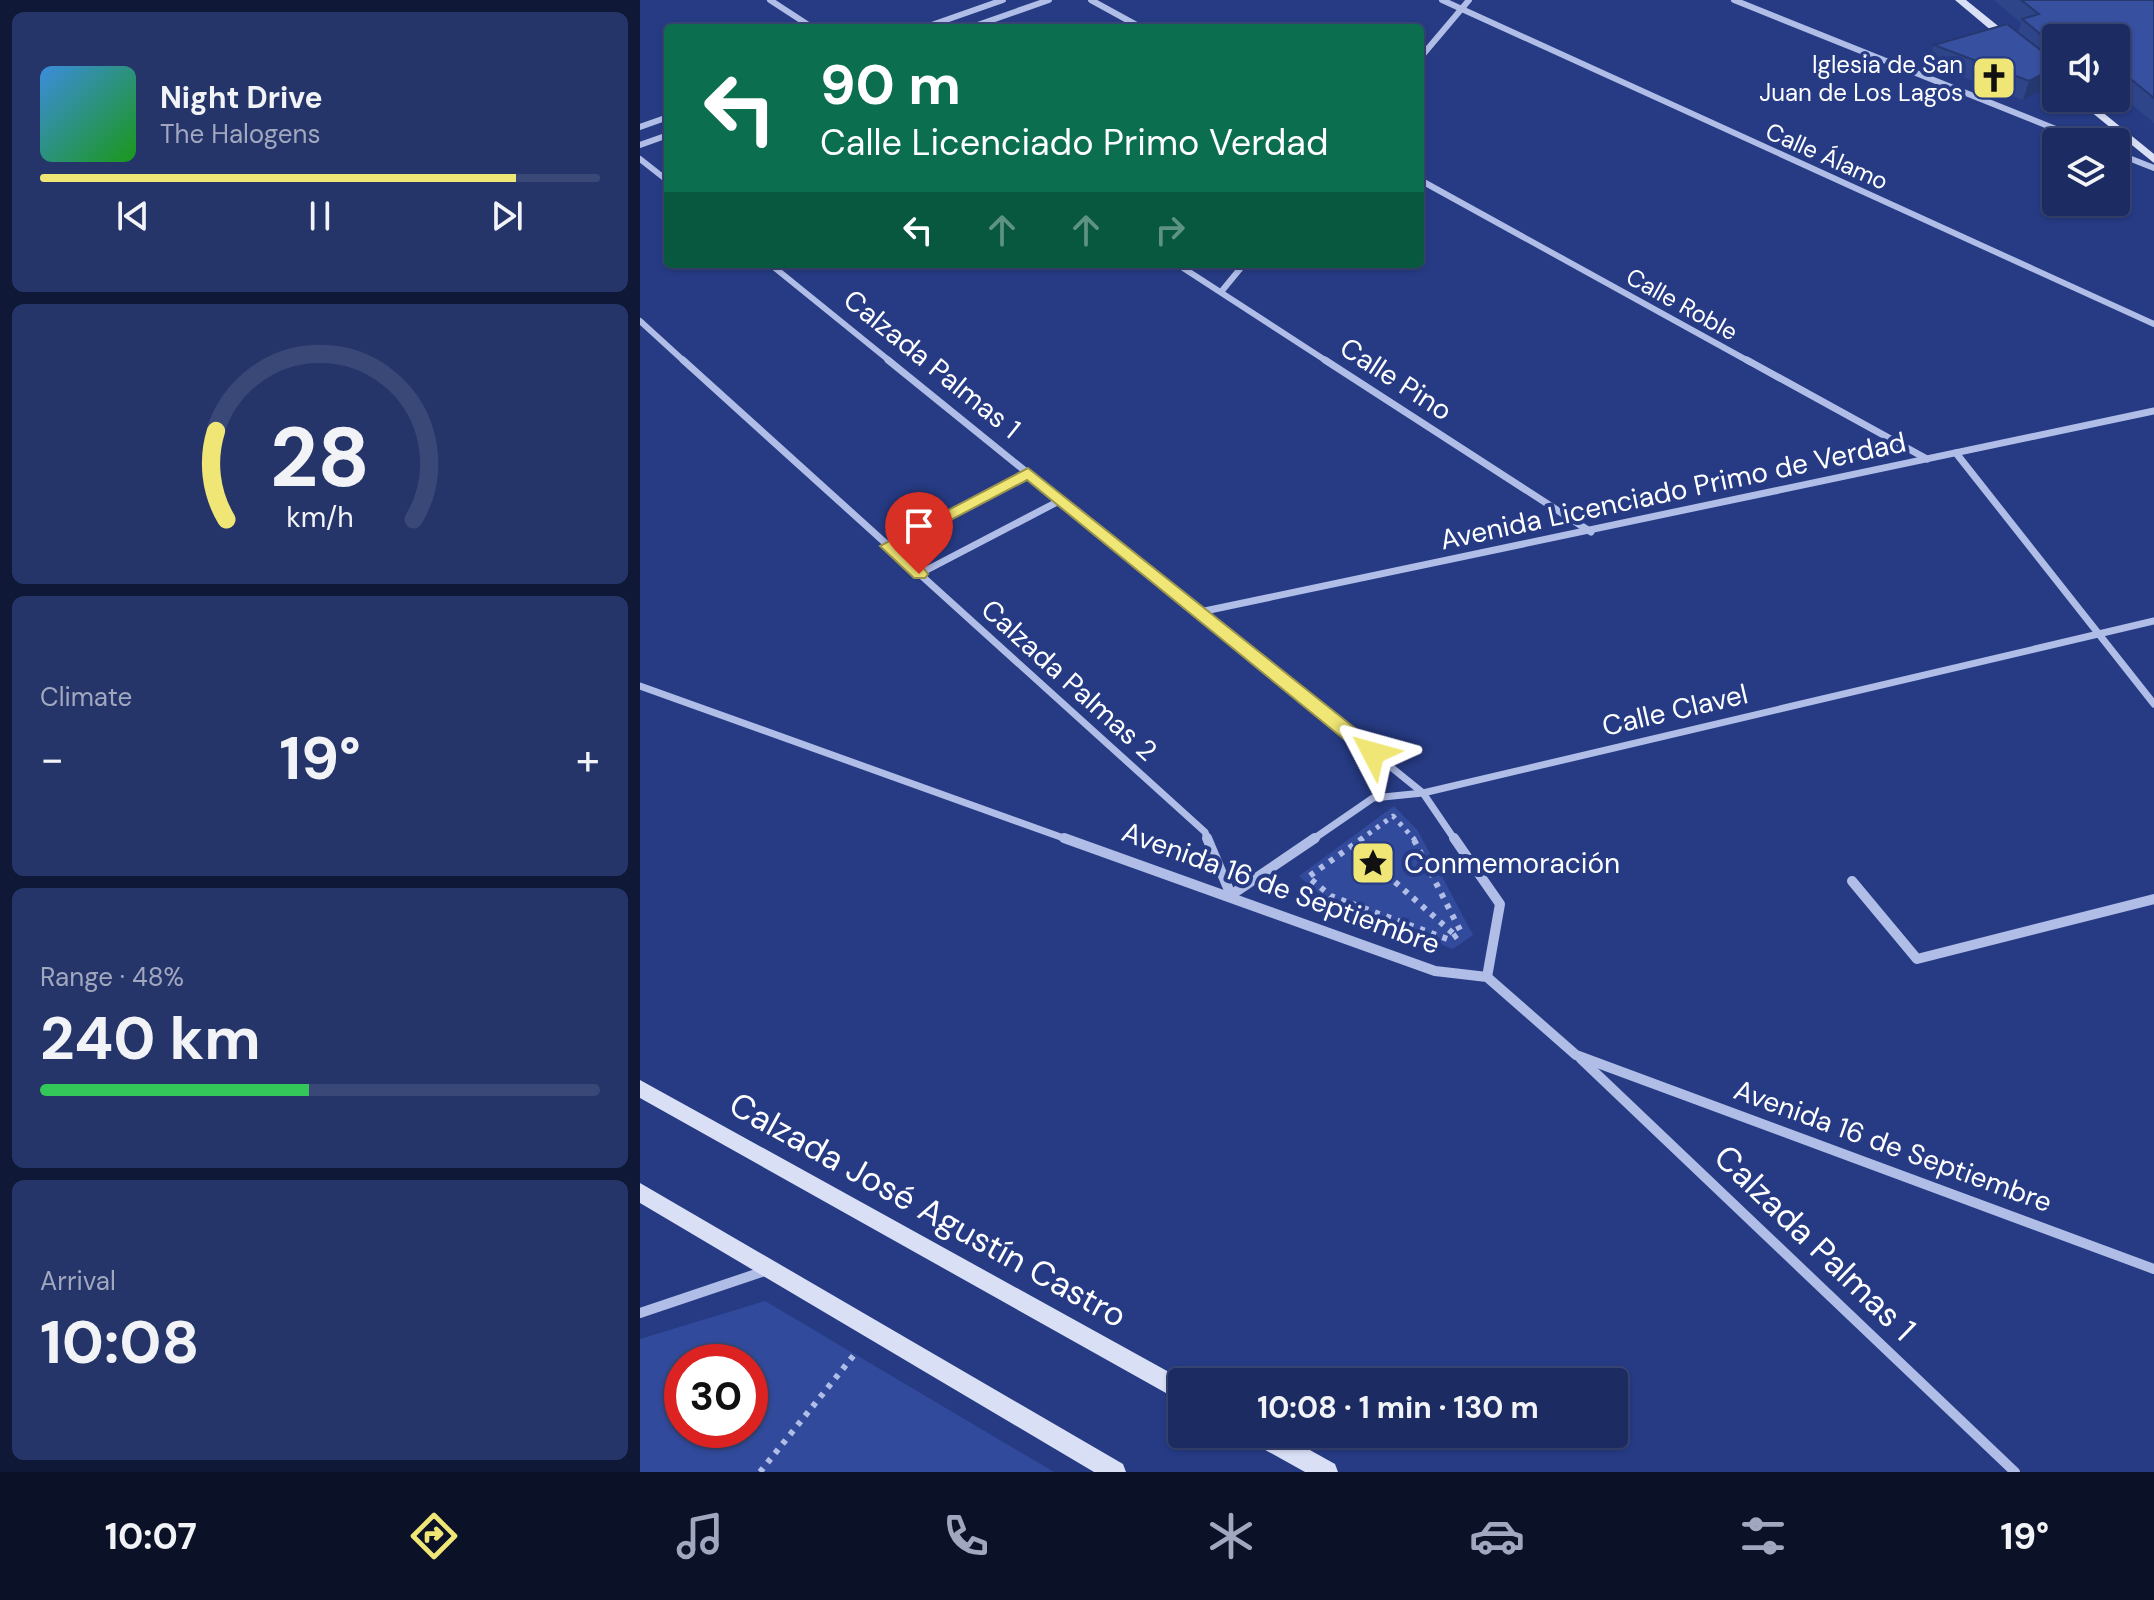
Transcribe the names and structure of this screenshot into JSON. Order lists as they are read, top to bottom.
{
  "streets": {
    "main road": ["Calzada José Agustín Castro"],
    "street": [
      "Calle Álamo",
      "Calle Roble",
      "Calzada Palmas 1",
      "Calle Pino",
      "Avenida Licenciado Primo de Verdad",
      "Calzada Palmas 2",
      "Calle Clavel",
      "Avenida 16 de Septiembre"
    ]
  },
  "crossings": [
    ["Calle Roble", "Avenida Licenciado Primo de Verdad"],
    ["Calzada Palmas 1", "Avenida Licenciado Primo de Verdad"],
    ["Calzada Palmas 1", "Calle Clavel"],
    ["Calzada Palmas 1", "Avenida 16 de Septiembre"],
    ["Calle Pino", "Avenida Licenciado Primo de Verdad"],
    ["Calzada Palmas 2", "Calle Clavel"],
    ["Calzada Palmas 2", "Avenida 16 de Septiembre"],
    ["Calle Clavel", "Avenida 16 de Septiembre"]
  ],
  "places": {
    "church": ["Iglesia de San Juan de Los Lagos"],
    "place": ["Conmemoración"]
  },
  "page": {
    "turn": ["90 m", "Calle Licenciado Primo Verdad"],
    "song": ["Night Drive", "The Halogens"],
    "tile": [
      "Climate",
      ["Range · 48%", "240 km"],
      ["Arrival", "10:08"]
    ],
    "heat": ["−", "19°", "+"],
    "limit": "30",
    "trip": "10:08 · 1 min · 130 m",
    "tabs": ["10:07", "19°"],
    "gauge": ["28", "km/h"]
  }
}
